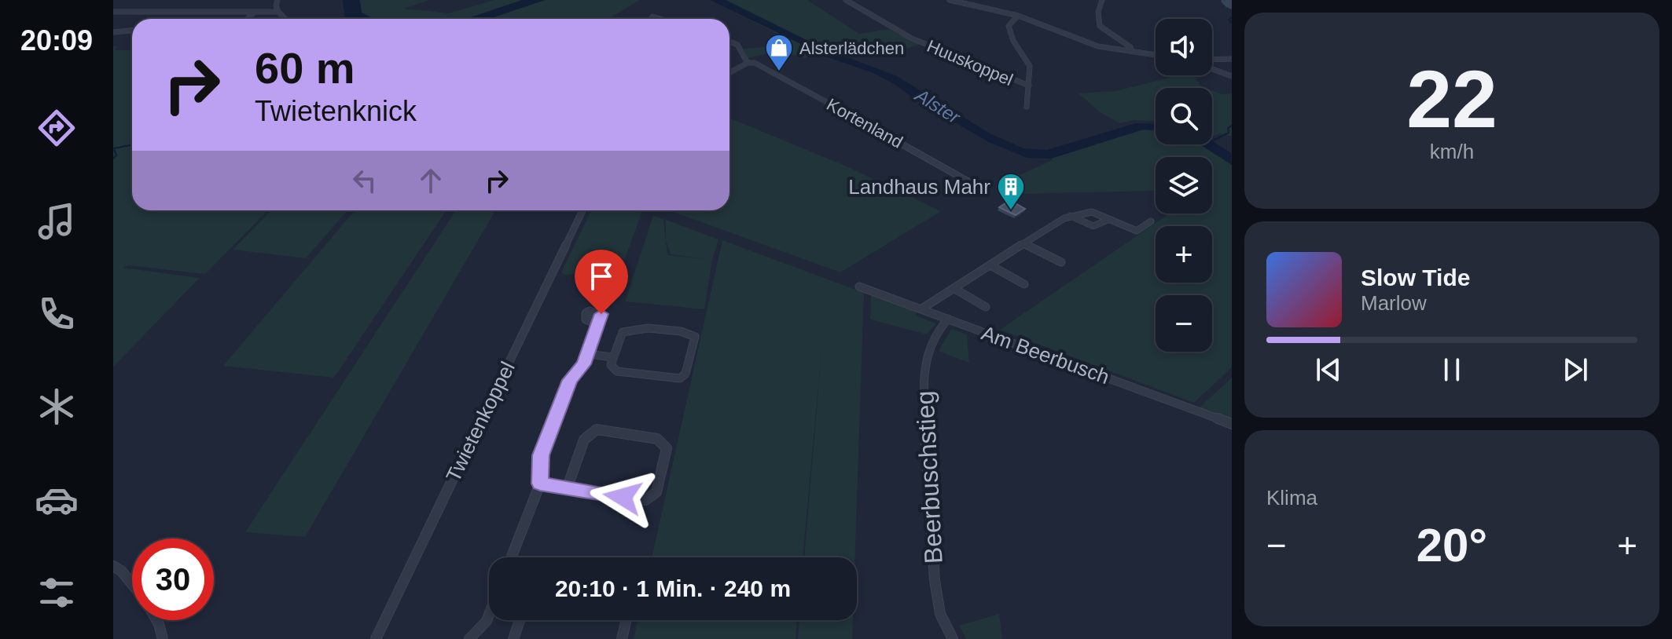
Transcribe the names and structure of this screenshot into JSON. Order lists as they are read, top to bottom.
{
  "streets": {
    "street": [
      "Huuskoppel",
      "Kortenland",
      "Am Beerbusch",
      "Twietenkoppel",
      "Beerbuschstieg"
    ]
  },
  "crossings": [
    ["Am Beerbusch", "Beerbuschstieg"]
  ],
  "water": ["Alster"],
  "places": {
    "shop": ["Alsterlädchen"],
    "building": ["Landhaus Mahr"]
  },
  "page": {
    "tabs": "20:09",
    "tile": [
      ["22", "km/h"],
      "Klima"
    ],
    "map_buttons": ["+", "−"],
    "turn": ["60 m", "Twietenknick"],
    "song": ["Slow Tide", "Marlow"],
    "heat": ["−", "20°", "+"],
    "limit": "30",
    "trip": "20:10 · 1 Min. · 240 m"
  }
}
